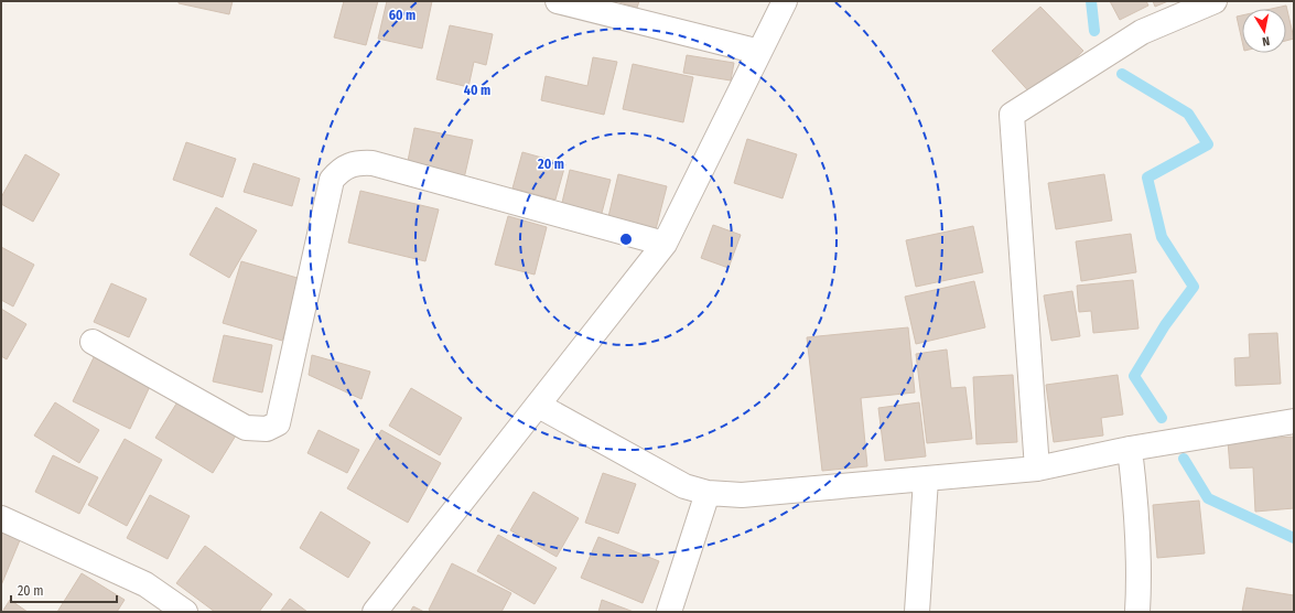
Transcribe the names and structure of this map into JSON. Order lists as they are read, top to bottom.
{
  "scale_bar": "20 m",
  "north": "bottom",
  "rings": ["60 m", "40 m", "20 m"]
}
